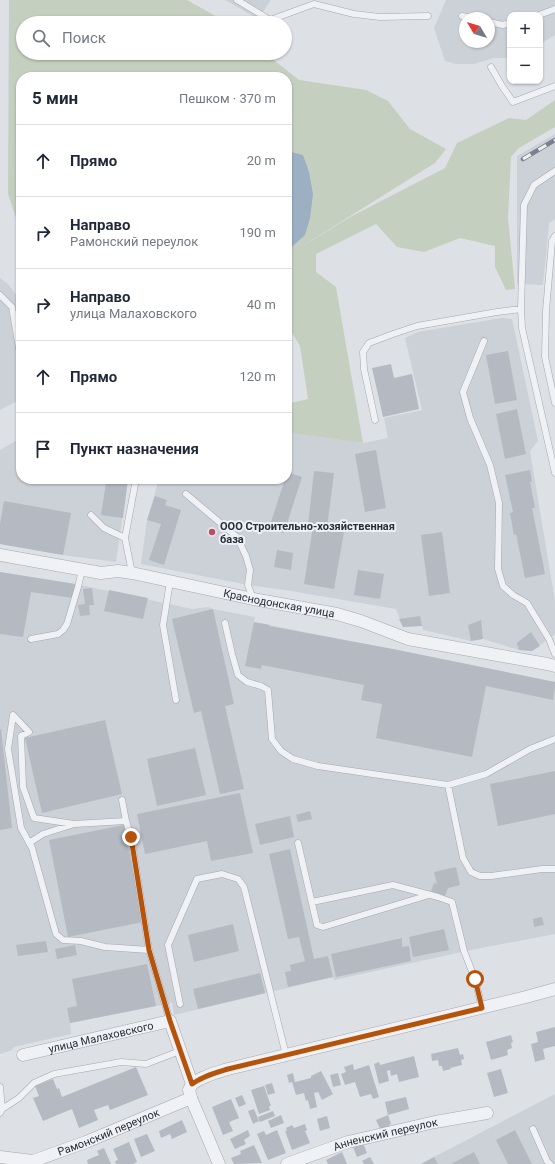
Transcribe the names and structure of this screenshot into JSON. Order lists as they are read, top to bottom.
{
  "streets": {
    "street": [
      "Краснодонская улица",
      "улица Малаховского",
      "Рамонский переулок",
      "Анненский переулок"
    ]
  },
  "places": ["ООО Строительно-хозяйственная база"],
  "north": "top left",
  "page": {
    "map_buttons": ["+", "−"],
    "search": "Поиск",
    "heading": ["5 мин", "Пешком · 370 m"],
    "list": [
      ["Прямо", "20 m"],
      ["Направо", "Рамонский переулок", "190 m"],
      ["Направо", "улица Малаховского", "40 m"],
      ["Прямо", "120 m"],
      "Пункт назначения"
    ]
  }
}
